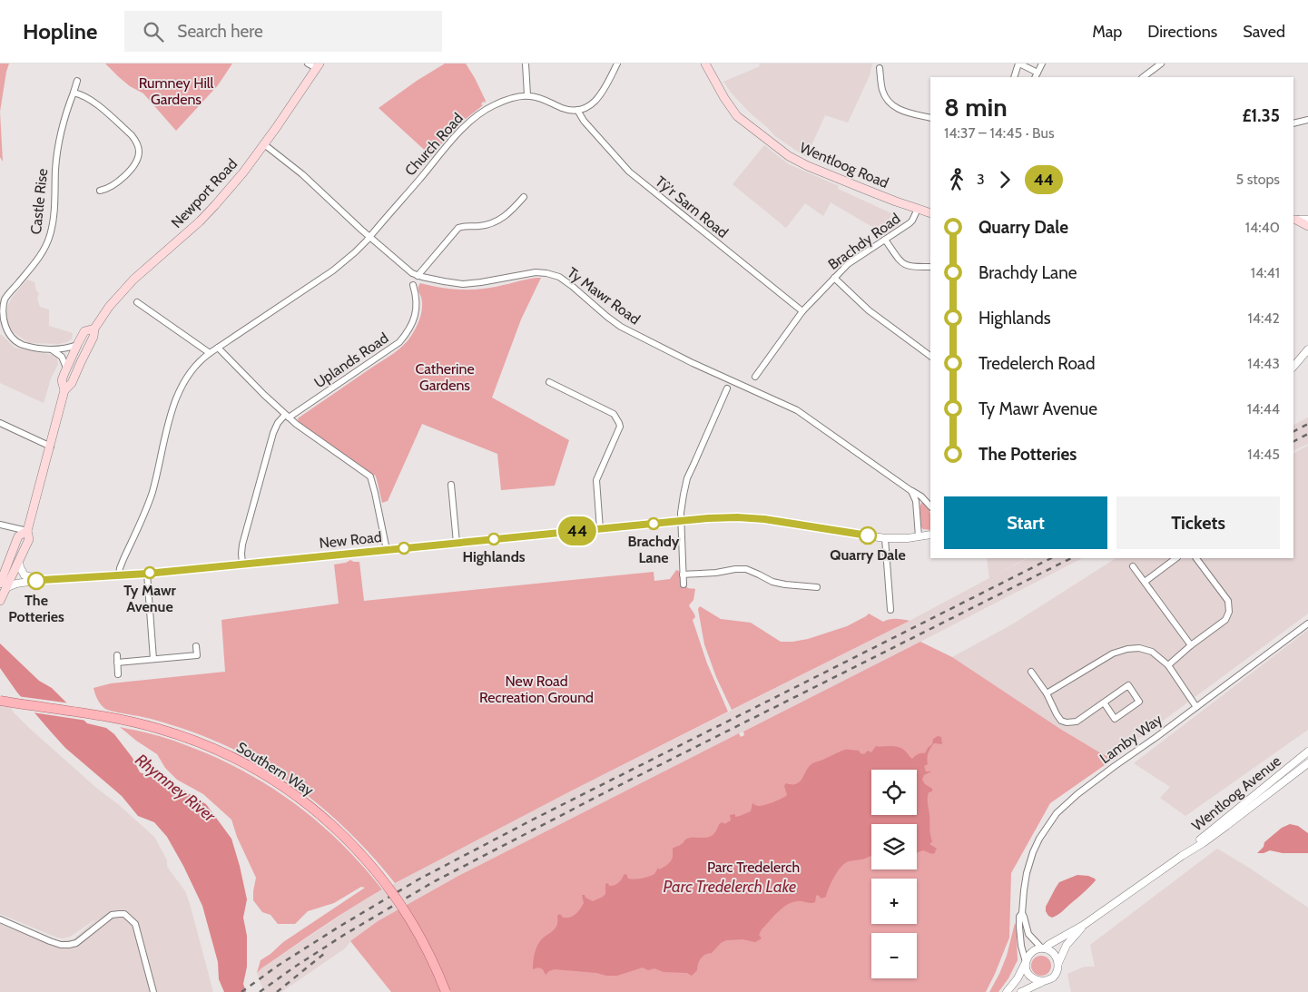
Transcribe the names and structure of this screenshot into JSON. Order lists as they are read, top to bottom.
{
  "streets": {
    "main road": ["Wentloog Road", "Newport Road", "Southern Way"],
    "street": [
      "Church Road",
      "Castle Rise",
      "Tŷ'r Sarn Road",
      "Brachdy Road",
      "Ty Mawr Road",
      "Uplands Road",
      "New Road",
      "Lamby Way",
      "Wentloog Avenue"
    ]
  },
  "crossings": [
    ["Church Road", "Tŷ'r Sarn Road"],
    ["Church Road", "Ty Mawr Road"],
    ["Wentloog Road", "Brachdy Road"],
    ["Newport Road", "Castle Rise"],
    ["Newport Road", "Ty Mawr Road"],
    ["Newport Road", "New Road"],
    ["Tŷ'r Sarn Road", "Brachdy Road"],
    ["Uplands Road", "New Road"],
    ["Lamby Way", "Wentloog Avenue"]
  ],
  "water": ["Rhymney River", "Parc Tredelerch Lake"],
  "parks": [
    "Rumney Hill Gardens",
    "Catherine Gardens",
    "New Road Recreation Ground",
    "Parc Tredelerch"
  ],
  "places": [
    "Brachdy Lane",
    "Quarry Dale",
    "Highlands",
    "Ty Mawr Avenue",
    "The Potteries"
  ],
  "lines": ["bus line 44"],
  "page": {
    "header": "Hopline",
    "search": "Search here",
    "nav": ["Map", "Directions", "Saved"],
    "on_map": "44",
    "heading": ["8 min", "14:37 – 14:45 · Bus", "£1.35"],
    "legs": ["3", "44", "5 stops"],
    "list": [
      {
        "name": "Quarry Dale",
        "value": "14:40"
      },
      {
        "name": "Brachdy Lane",
        "value": "14:41"
      },
      {
        "name": "Highlands",
        "value": "14:42"
      },
      {
        "name": "Tredelerch Road",
        "value": "14:43"
      },
      {
        "name": "Ty Mawr Avenue",
        "value": "14:44"
      },
      {
        "name": "The Potteries",
        "value": "14:45"
      }
    ],
    "buttons": ["Start", "Tickets"],
    "map_buttons": ["+", "−"]
  }
}
